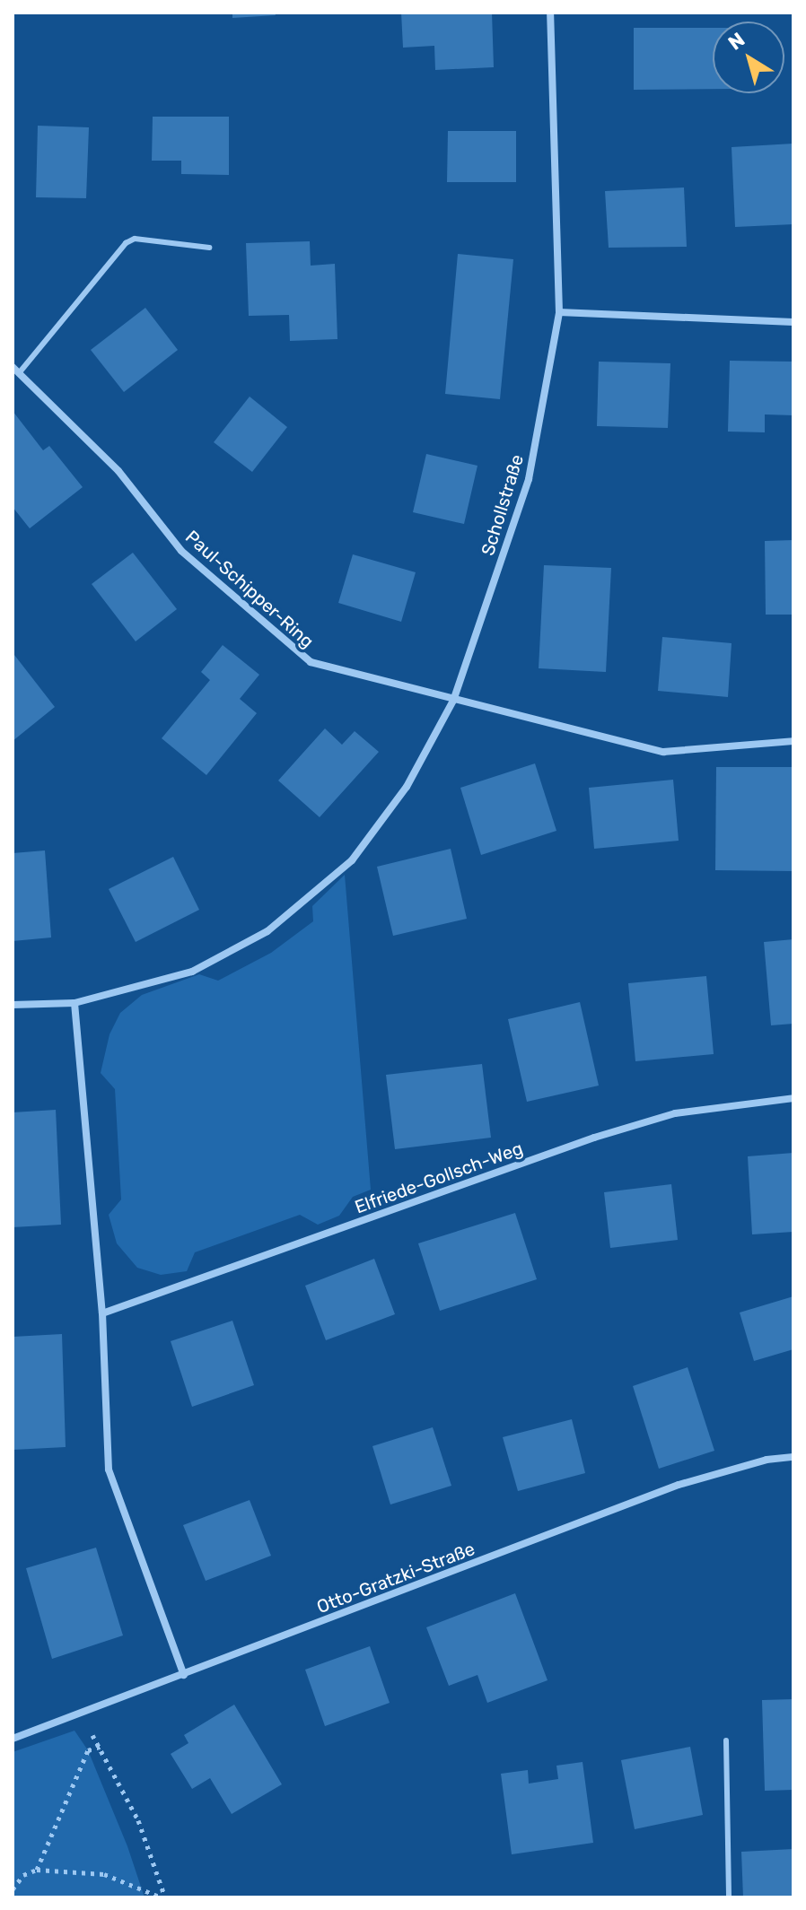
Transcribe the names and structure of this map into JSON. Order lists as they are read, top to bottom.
{
  "streets": {
    "street": [
      "Schollstraße",
      "Paul-Schipper-Ring",
      "Elfriede-Gollsch-Weg",
      "Otto-Gratzki-Straße"
    ]
  },
  "crossings": [
    ["Schollstraße", "Paul-Schipper-Ring"]
  ],
  "north": "top left"
}
